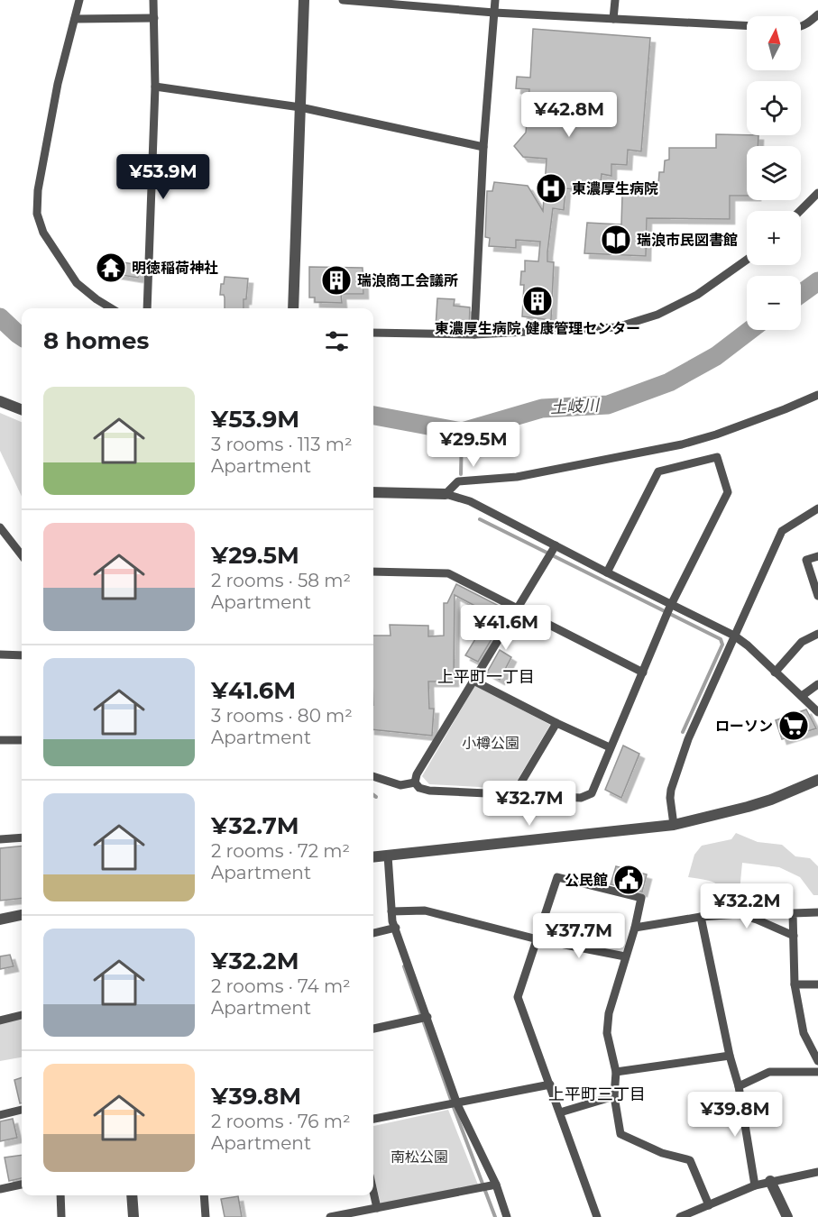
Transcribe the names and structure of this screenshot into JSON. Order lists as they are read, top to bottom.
{
  "districts": ["上平町一丁目", "上平町三丁目"],
  "water": ["土岐川"],
  "parks": ["小樽公園", "南松公園"],
  "places": {
    "hospital": ["東濃厚生病院"],
    "library": ["瑞浪市民図書館"],
    "temple": ["明徳稲荷神社"],
    "building": ["瑞浪商工会議所", "東濃厚生病院 健康管理センター"],
    "supermarket": ["ローソン"],
    "public building": ["公民館"]
  },
  "north": "top",
  "page": {
    "map_buttons": ["+", "−"],
    "price": [
      "¥42.8M",
      "¥53.9M",
      "¥29.5M",
      "¥41.6M",
      "¥32.7M",
      "¥32.2M",
      "¥37.7M",
      "¥39.8M"
    ],
    "heading": "8 homes",
    "list": [
      {
        "name": "¥53.9M",
        "note": "3 rooms · 113 m² · Apartment"
      },
      {
        "name": "¥29.5M",
        "note": "2 rooms · 58 m² · Apartment"
      },
      {
        "name": "¥41.6M",
        "note": "3 rooms · 80 m² · Apartment"
      },
      {
        "name": "¥32.7M",
        "note": "2 rooms · 72 m² · Apartment"
      },
      {
        "name": "¥32.2M",
        "note": "2 rooms · 74 m² · Apartment"
      },
      {
        "name": "¥39.8M",
        "note": "2 rooms · 76 m² · Apartment"
      }
    ]
  }
}
